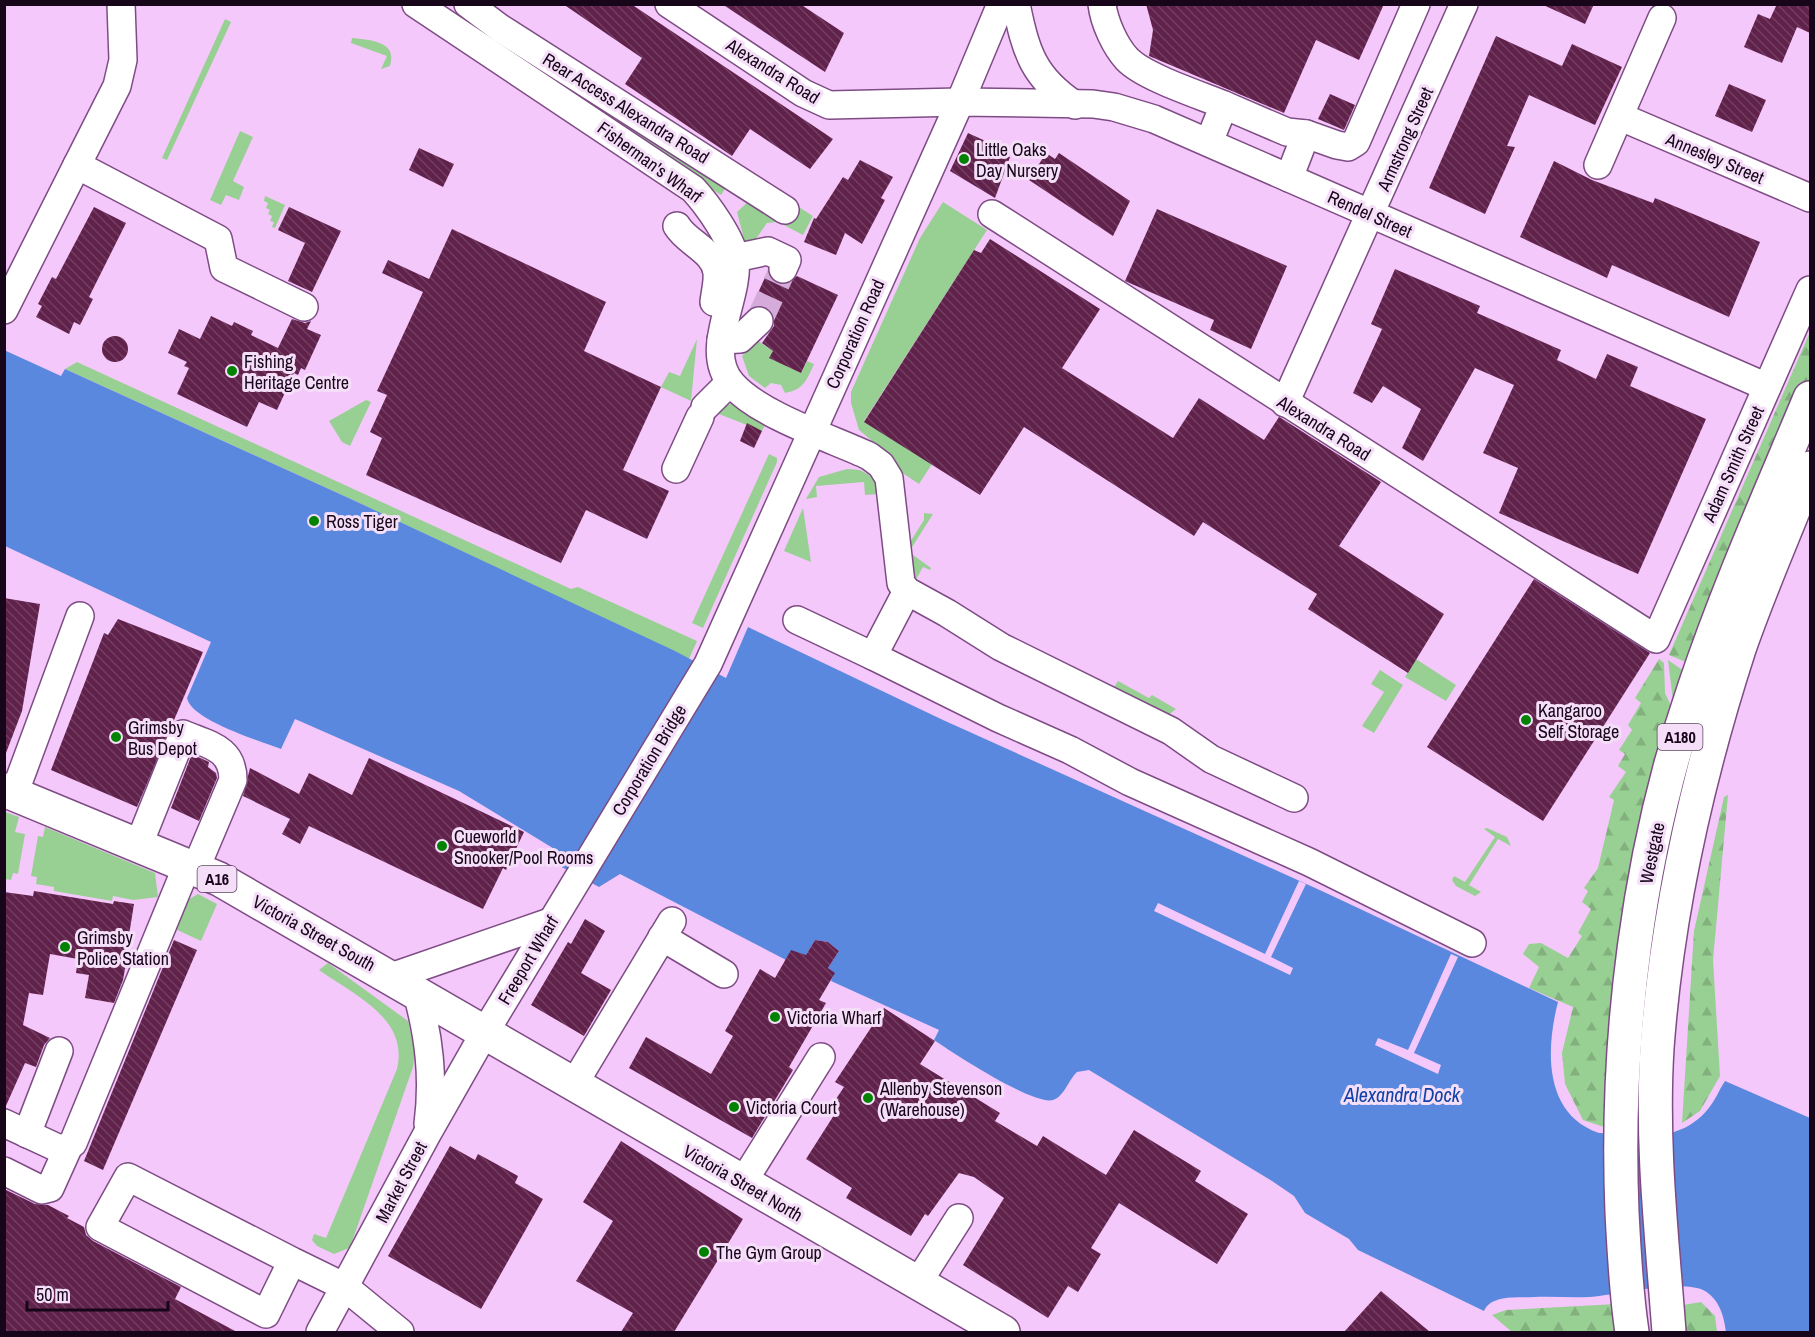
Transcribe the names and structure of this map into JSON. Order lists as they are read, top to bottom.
{
  "streets": {
    "highway": [
      "A180",
      "Westgate",
      "A16",
      "Victoria Street South",
      "Victoria Street North"
    ],
    "street": [
      "Alexandra Road",
      "Rear Access Alexandra Road",
      "Armstrong Street",
      "Annesley Street",
      "Fisherman's Wharf",
      "Rendel Street",
      "Corporation Road",
      "Adam Smith Street",
      "Corporation Bridge",
      "Freeport Wharf",
      "Market Street"
    ]
  },
  "crossings": [
    ["Alexandra Road", "Armstrong Street"],
    ["Alexandra Road", "Rendel Street"],
    ["Alexandra Road", "Corporation Road"],
    ["Alexandra Road", "Adam Smith Street"],
    ["Armstrong Street", "Rendel Street"],
    ["Rendel Street", "Corporation Road"],
    ["Rendel Street", "Adam Smith Street"],
    ["Corporation Road", "Corporation Bridge"],
    ["Corporation Bridge", "Freeport Wharf"],
    ["Victoria Street South", "Freeport Wharf"],
    ["Victoria Street South", "Market Street"],
    ["Victoria Street South", "Victoria Street North"],
    ["Freeport Wharf", "Market Street"],
    ["Freeport Wharf", "Victoria Street North"],
    ["Market Street", "Victoria Street North"]
  ],
  "water": ["Alexandra Dock"],
  "places": [
    "Little Oaks Day Nursery",
    "Fishing Heritage Centre",
    "Ross Tiger",
    "Kangaroo Self Storage",
    "Grimsby Bus Depot",
    "Cueworld Snooker/Pool Rooms",
    "Grimsby Police Station",
    "Victoria Wharf",
    "Allenby Stevenson (Warehouse)",
    "Victoria Court",
    "The Gym Group"
  ],
  "scale_bar": "50 m"
}
